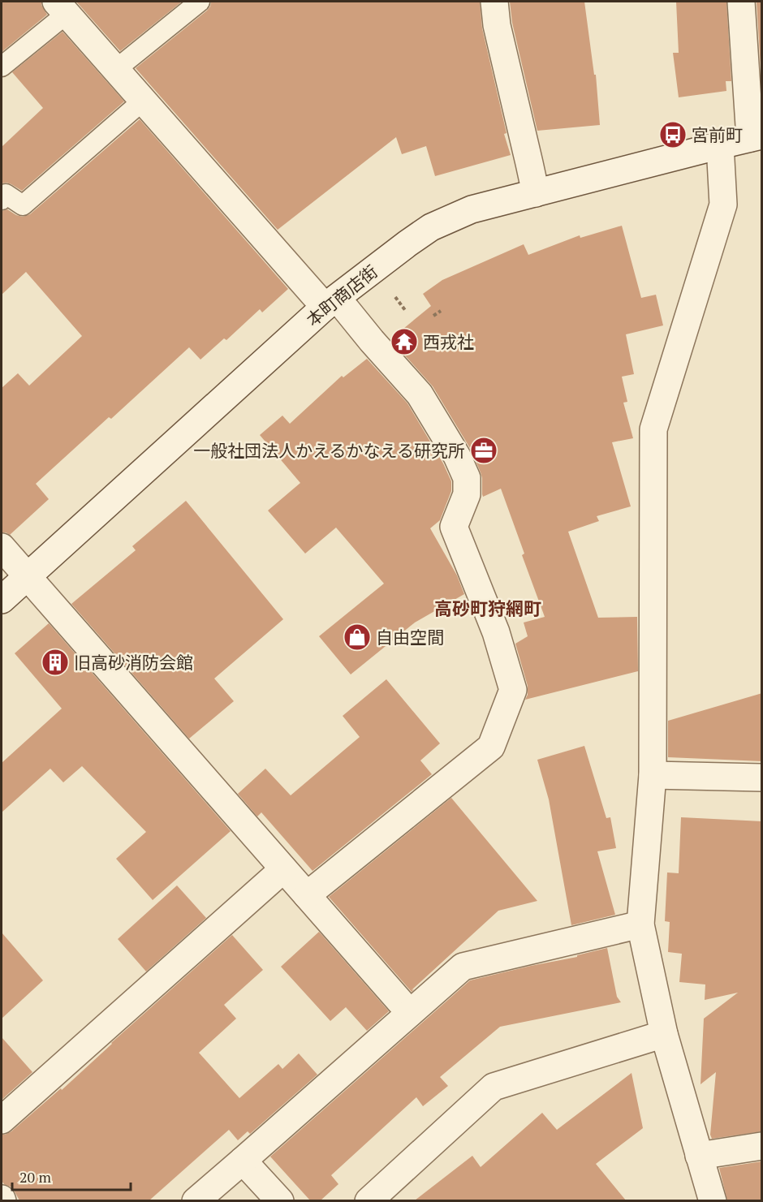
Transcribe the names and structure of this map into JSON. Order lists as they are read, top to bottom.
{
  "streets": {
    "street": ["本町商店街"]
  },
  "districts": ["高砂町狩網町"],
  "places": {
    "bus stop": ["宮前町"],
    "temple": ["西戎社"],
    "office": ["一般社団法人かえるかなえる研究所"],
    "shop": ["自由空間"],
    "building": ["旧高砂消防会館"]
  },
  "scale_bar": "20 m"
}
